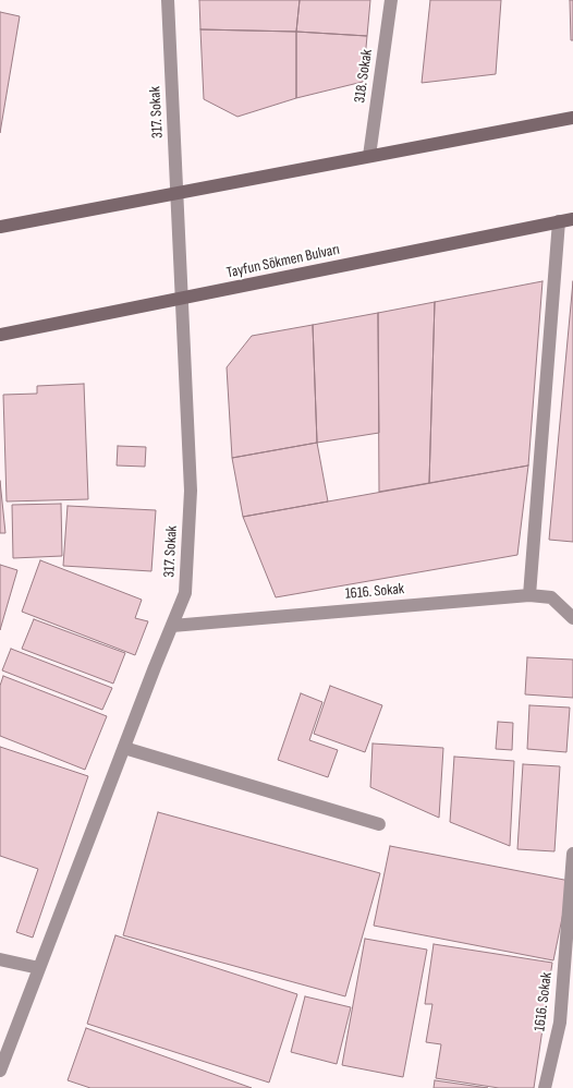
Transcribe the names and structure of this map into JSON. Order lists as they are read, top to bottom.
{
  "streets": {
    "main road": ["Tayfun Sökmen Bulvarı"],
    "street": ["318. Sokak", "317. Sokak", "1616. Sokak"]
  },
  "crossings": [
    ["317. Sokak", "Tayfun Sökmen Bulvarı"],
    ["317. Sokak", "1616. Sokak"]
  ]
}
